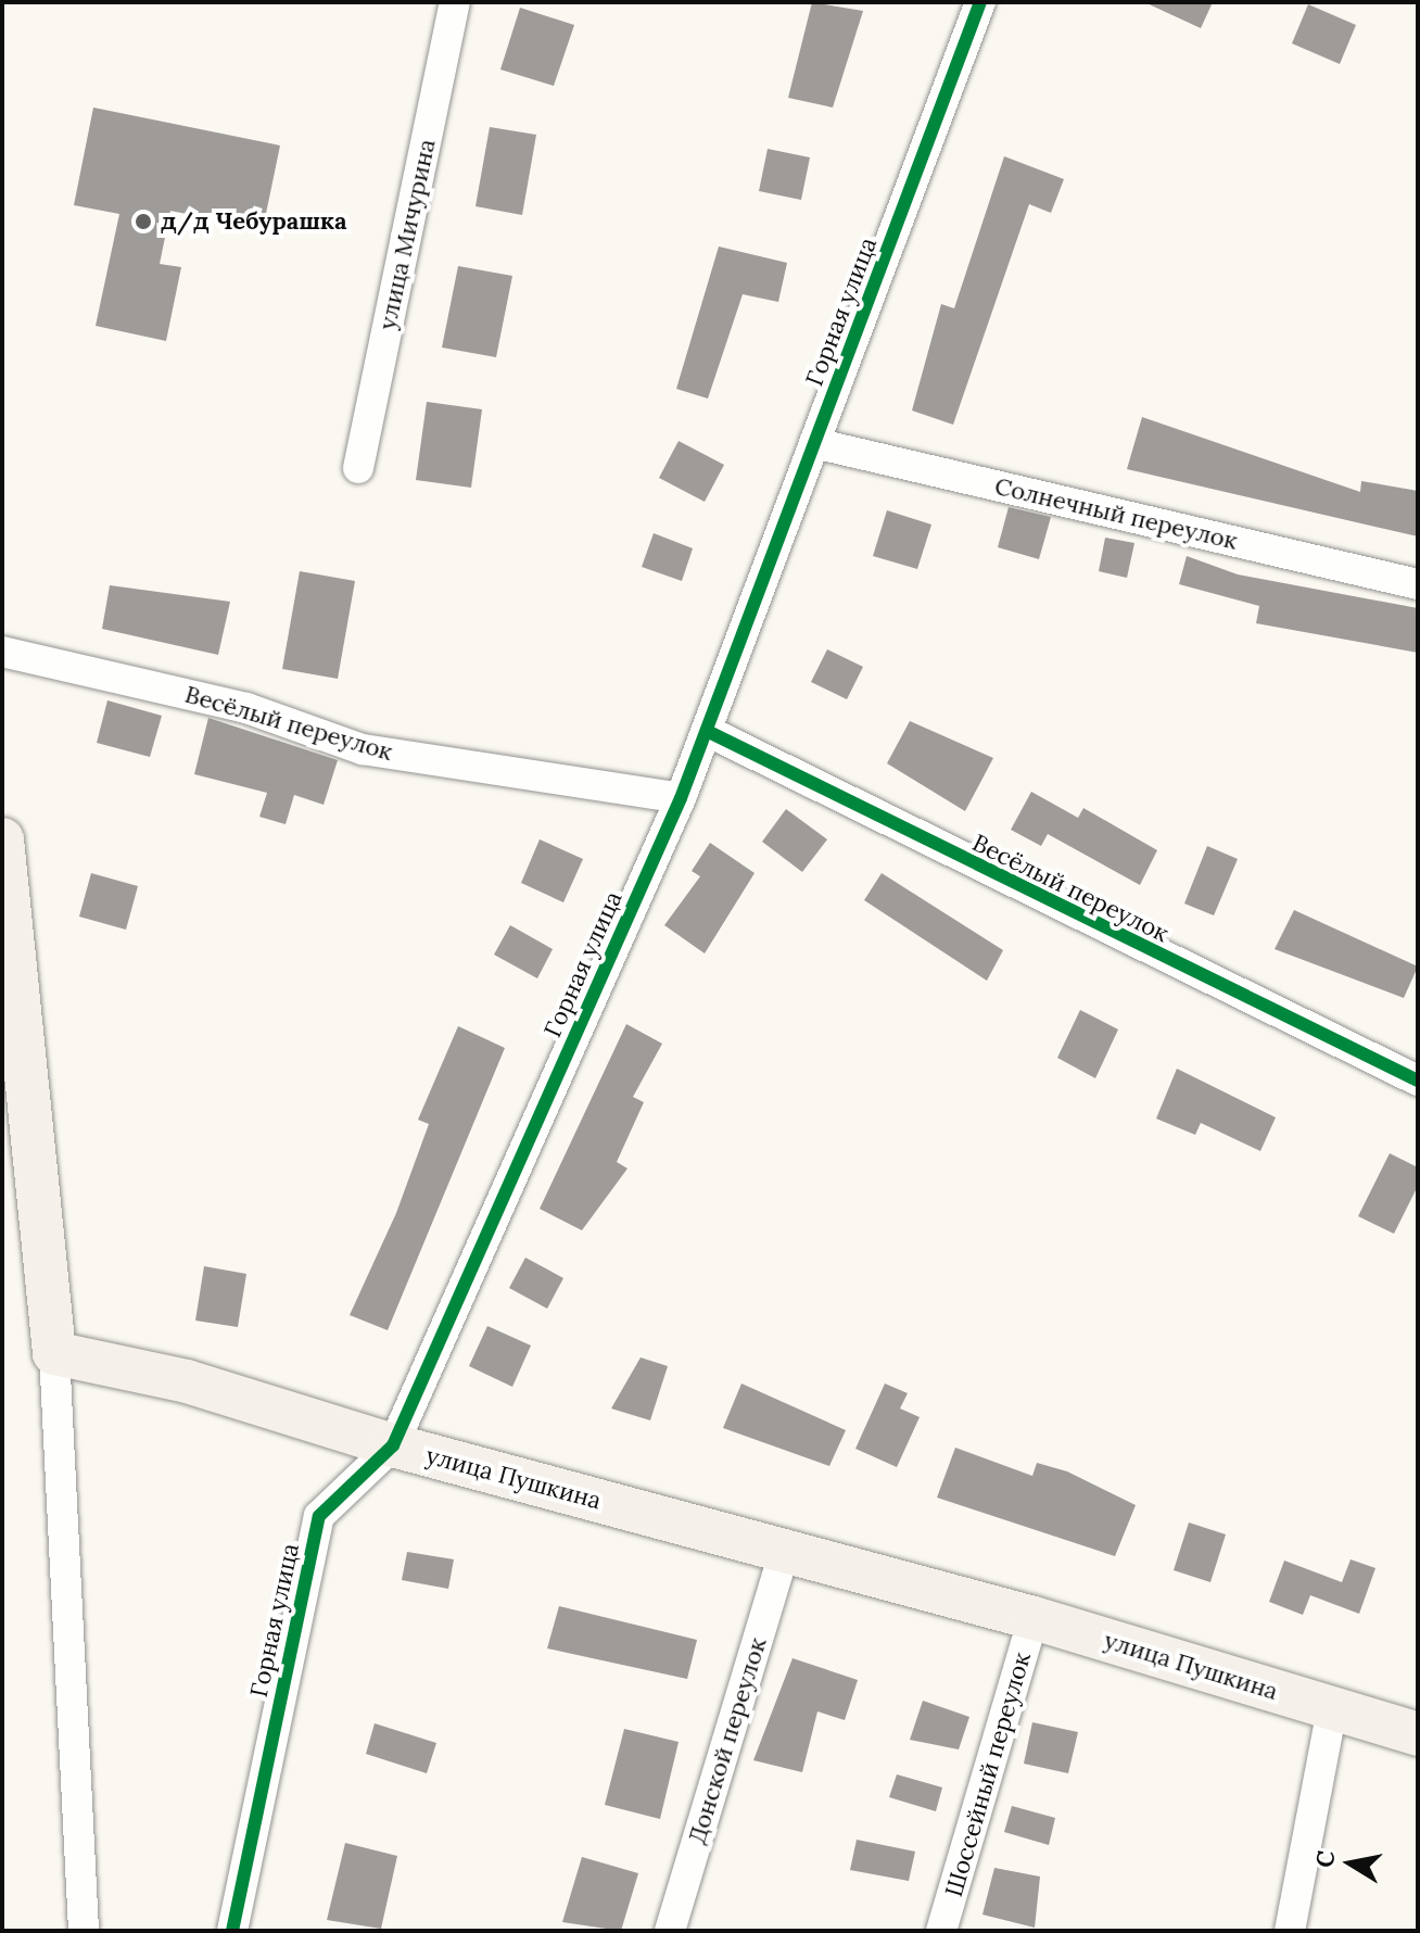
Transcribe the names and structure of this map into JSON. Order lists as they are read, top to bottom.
{
  "streets": {
    "main road": ["улица Пушкина"],
    "street": [
      "улица Мичурина",
      "Горная улица",
      "Солнечный переулок",
      "Весёлый переулок",
      "Донской переулок",
      "Шоссейный переулок"
    ]
  },
  "crossings": [
    ["Горная улица", "Солнечный переулок"],
    ["Горная улица", "Весёлый переулок"],
    ["Горная улица", "улица Пушкина"],
    ["улица Пушкина", "Донской переулок"],
    ["улица Пушкина", "Шоссейный переулок"]
  ],
  "places": ["д/д Чебурашка"],
  "north": "left"
}
